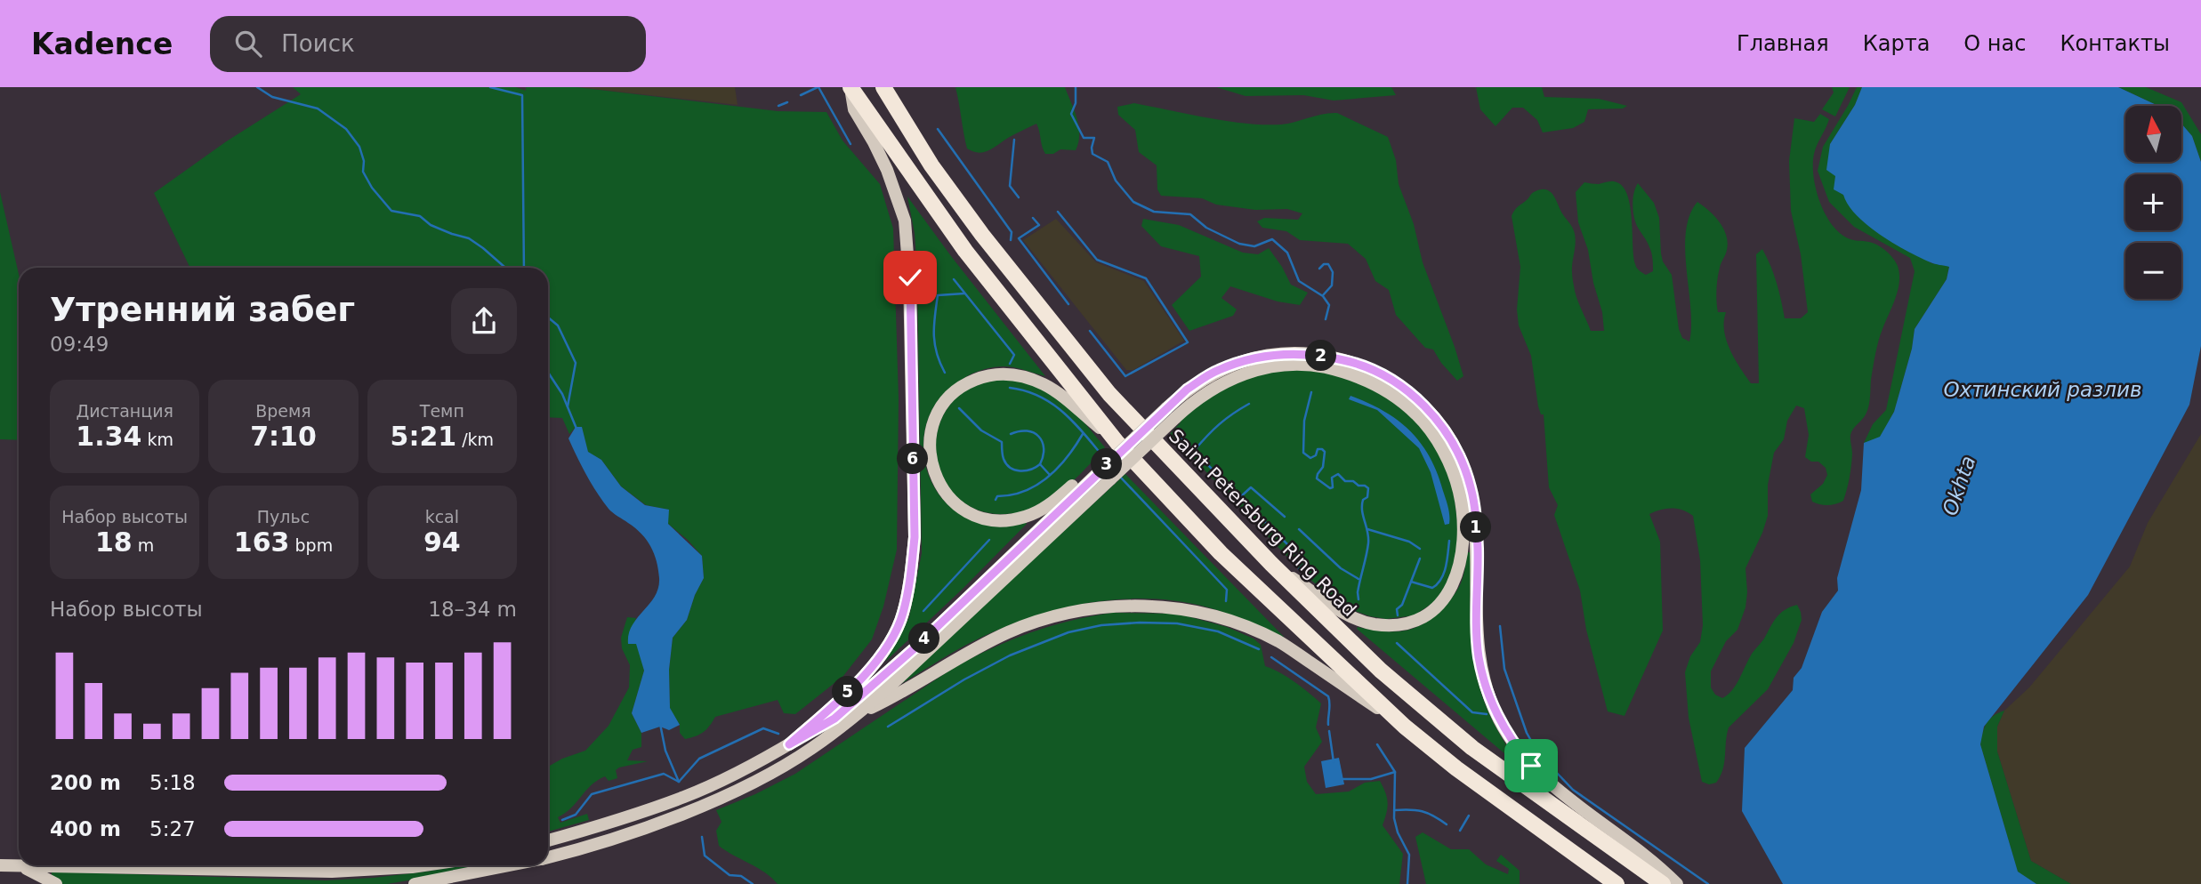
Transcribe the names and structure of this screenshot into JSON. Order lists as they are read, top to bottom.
{
  "streets": {
    "highway": ["Saint Petersburg Ring Road"]
  },
  "water": ["Охтинский разлив", "Okhta"],
  "north": "top",
  "page": {
    "header": "Kadence",
    "search": "Поиск",
    "nav": [
      "Главная",
      "Карта",
      "О нас",
      "Контакты"
    ],
    "map_buttons": ["+", "−"],
    "heading": ["Утренний забег", "09:49"],
    "pins": [
      "2",
      "6",
      "3",
      "1",
      "4",
      "5"
    ],
    "stats": [
      ["Дистанция", "1.34 km"],
      ["Время", "7:10"],
      ["Темп", "5:21 /km"],
      ["Набор высоты", "18 m"],
      ["Пульс", "163 bpm"],
      ["kcal", "94"]
    ],
    "chart": ["Набор высоты", "18–34 m"],
    "list": [
      {
        "name": "200 m",
        "note": "5:18"
      },
      {
        "name": "400 m",
        "note": "5:27"
      }
    ]
  }
}
